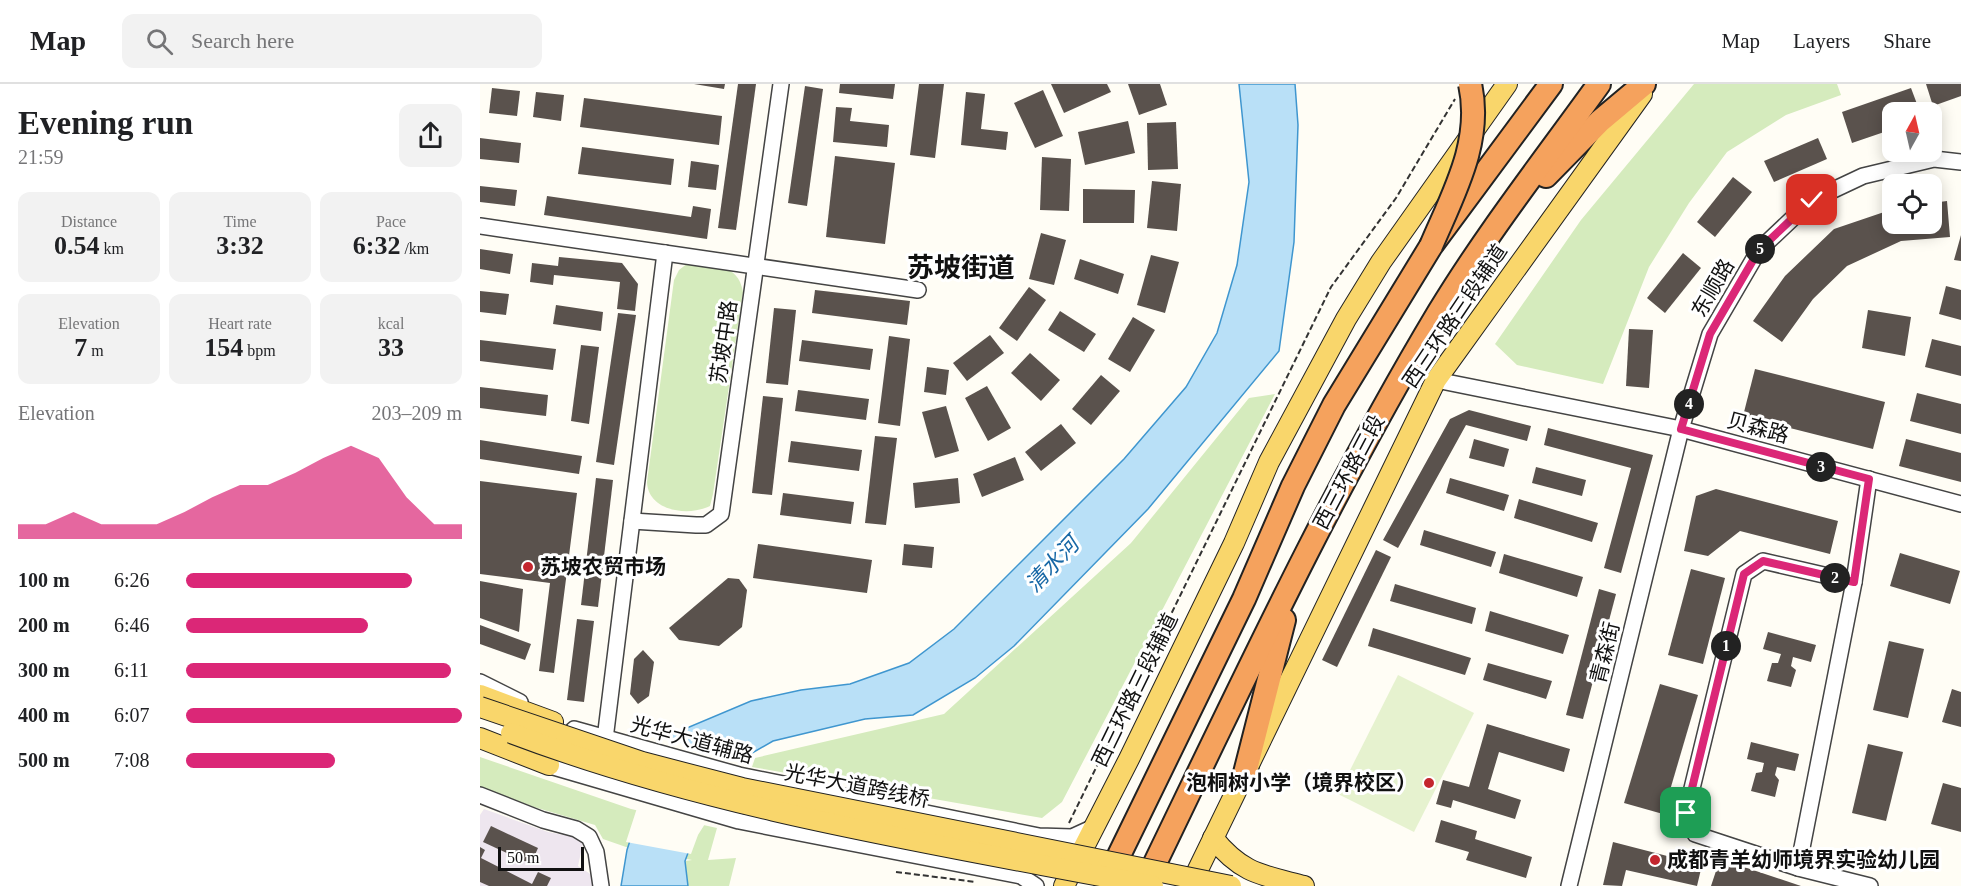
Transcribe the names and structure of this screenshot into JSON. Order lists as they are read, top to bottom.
{
  "streets": {
    "highway": ["西三环路三段"],
    "main road": ["西三环路三段辅道", "光华大道跨线桥"],
    "street": [
      "东顺路",
      "苏坡中路",
      "贝森路",
      "青森街",
      "光华大道辅路"
    ]
  },
  "crossings": [
    ["东顺路", "贝森路"],
    ["东顺路", "青森街"],
    ["西三环路三段辅道", "贝森路"],
    ["西三环路三段辅道", "光华大道辅路"],
    ["贝森路", "青森街"]
  ],
  "districts": ["苏坡街道"],
  "water": ["清水河"],
  "places": ["苏坡农贸市场", "泡桐树小学（境界校区）", "成都青羊幼师境界实验幼儿园"],
  "scale_bar": "50 m",
  "north": "top",
  "page": {
    "header": "Map",
    "search": "Search here",
    "nav": ["Map", "Layers", "Share"],
    "heading": ["Evening run", "21:59"],
    "stats": [
      ["Distance", "0.54 km"],
      ["Time", "3:32"],
      ["Pace", "6:32 /km"],
      ["Elevation", "7 m"],
      ["Heart rate", "154 bpm"],
      ["kcal", "33"]
    ],
    "pins": [
      "5",
      "4",
      "3",
      "2",
      "1"
    ],
    "chart": ["Elevation", "203–209 m"],
    "list": [
      {
        "name": "100 m",
        "note": "6:26"
      },
      {
        "name": "200 m",
        "note": "6:46"
      },
      {
        "name": "300 m",
        "note": "6:11"
      },
      {
        "name": "400 m",
        "note": "6:07"
      },
      {
        "name": "500 m",
        "note": "7:08"
      }
    ],
    "scale": "50 m"
  }
}
